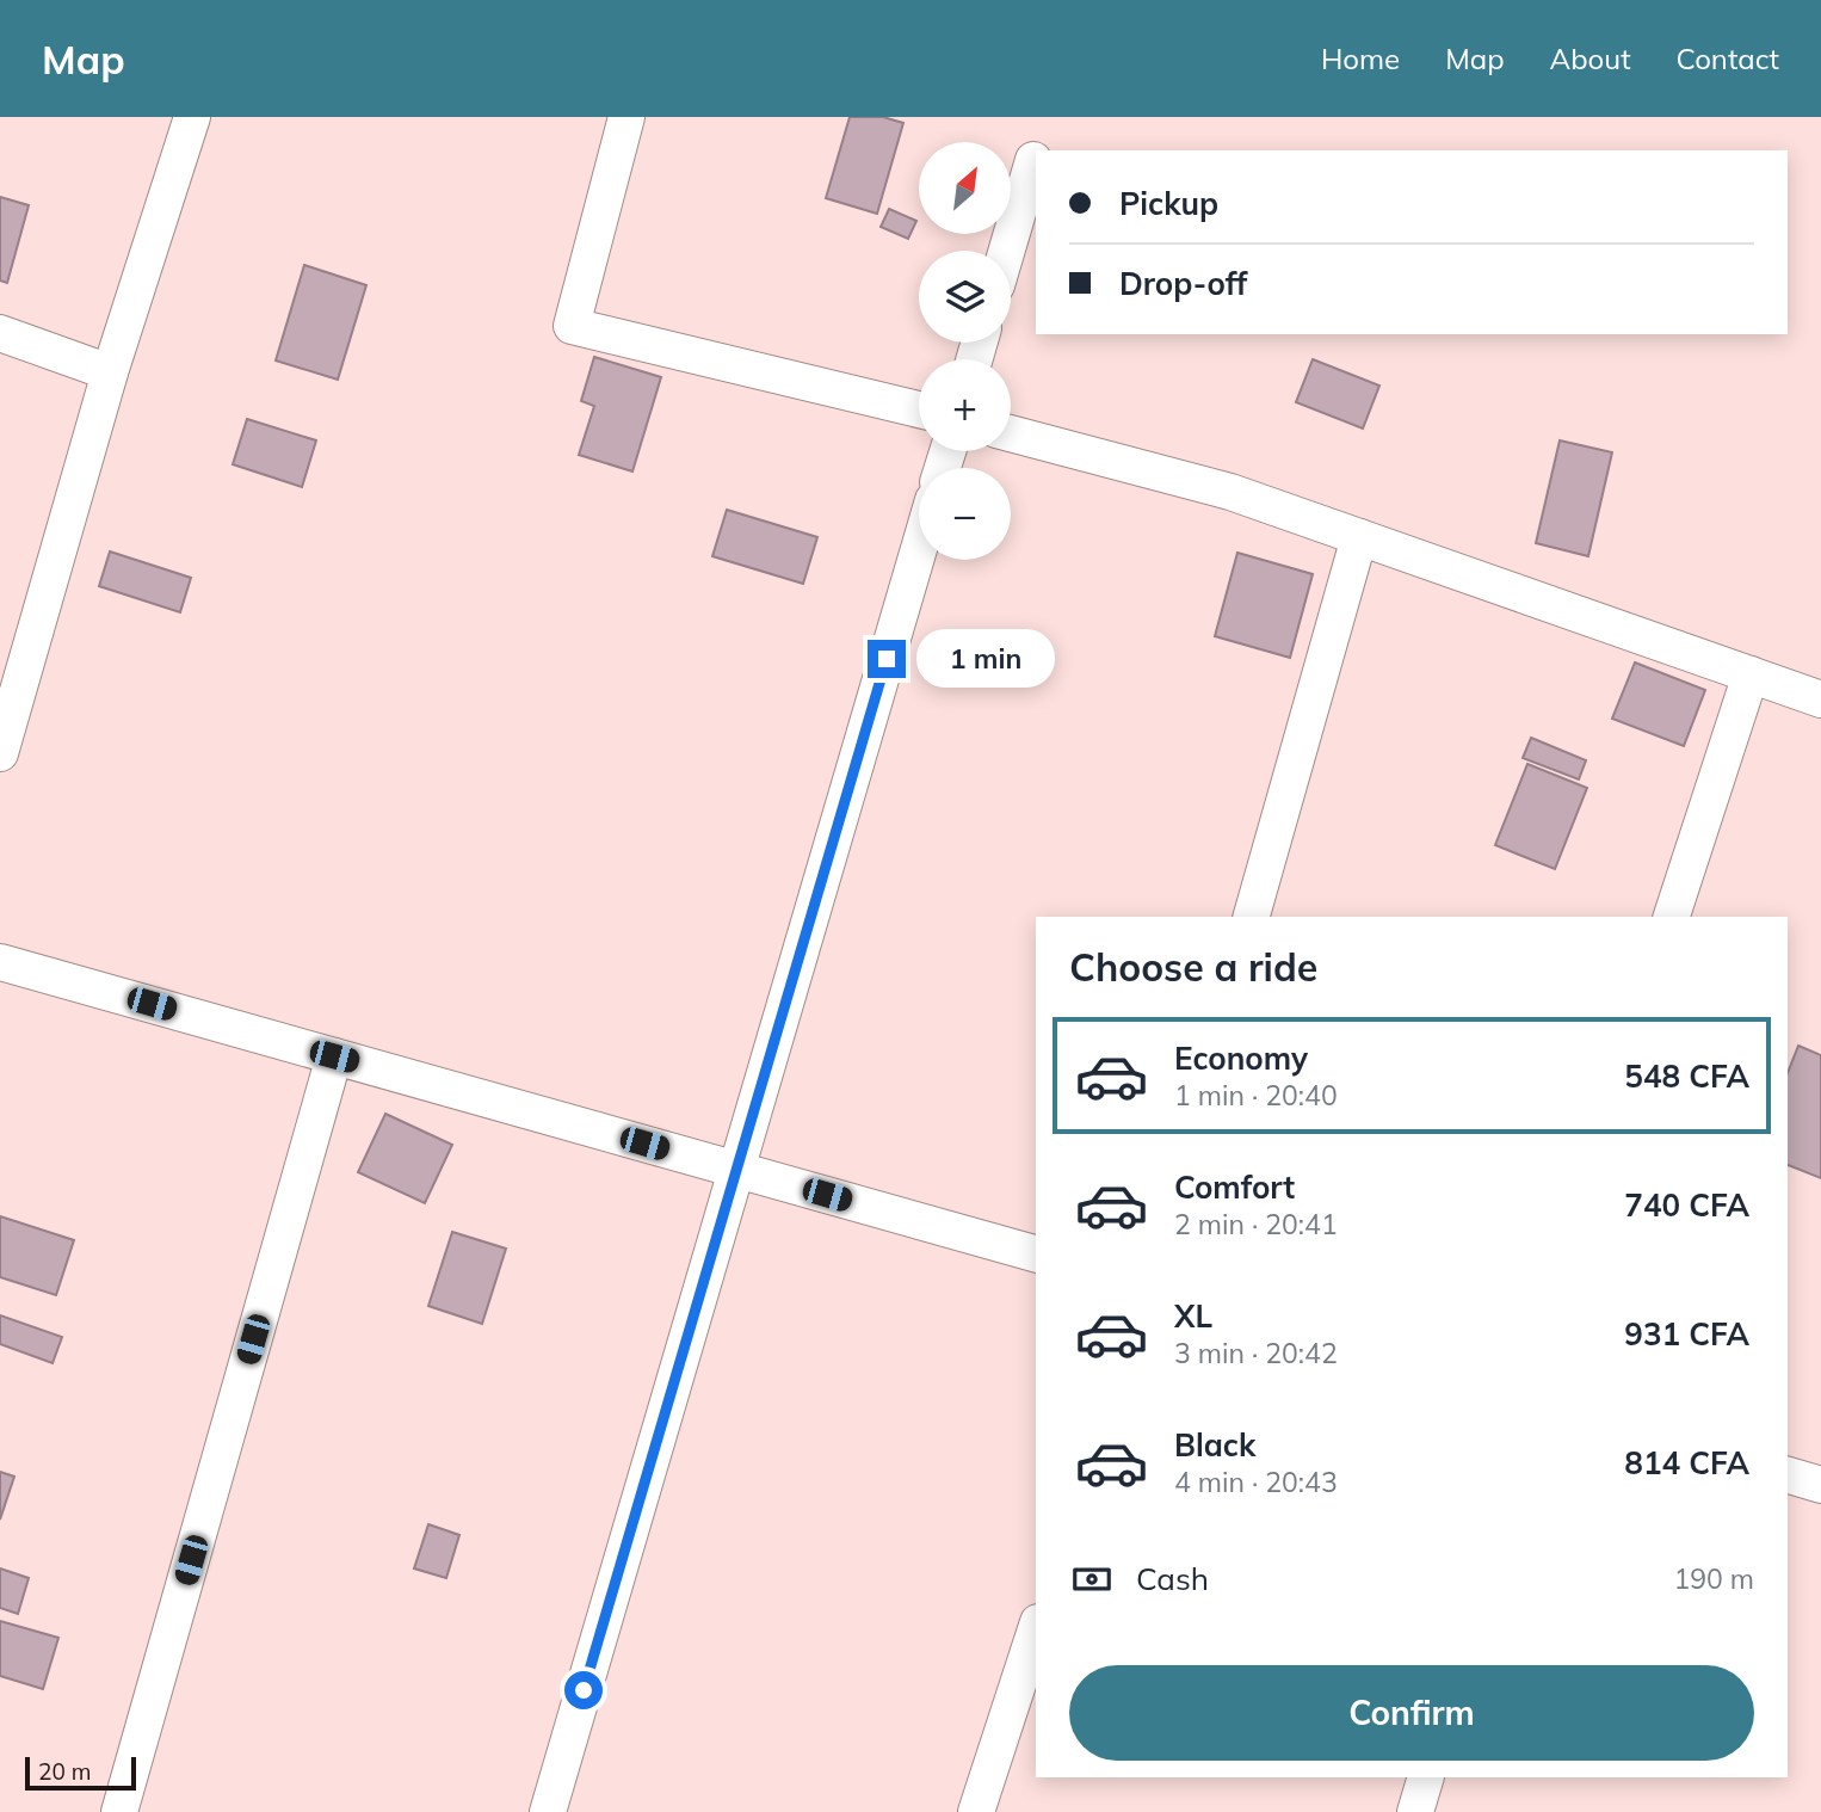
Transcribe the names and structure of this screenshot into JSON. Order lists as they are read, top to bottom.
{
  "scale_bar": "20 m",
  "north": "top right",
  "page": {
    "header": "Map",
    "nav": [
      "Home",
      "Map",
      "About",
      "Contact"
    ],
    "map_buttons": ["+", "−"],
    "banner": ["Pickup", "Drop-off"],
    "bubble": "1 min",
    "heading": "Choose a ride",
    "list": [
      {
        "name": "Economy",
        "note": "1 min · 20:40",
        "value": "548 CFA"
      },
      {
        "name": "Comfort",
        "note": "2 min · 20:41",
        "value": "740 CFA"
      },
      {
        "name": "XL",
        "note": "3 min · 20:42",
        "value": "931 CFA"
      },
      {
        "name": "Black",
        "note": "4 min · 20:43",
        "value": "814 CFA"
      }
    ],
    "pay": ["Cash", "190 m"],
    "buttons": "Confirm",
    "scale": "20 m"
  }
}
